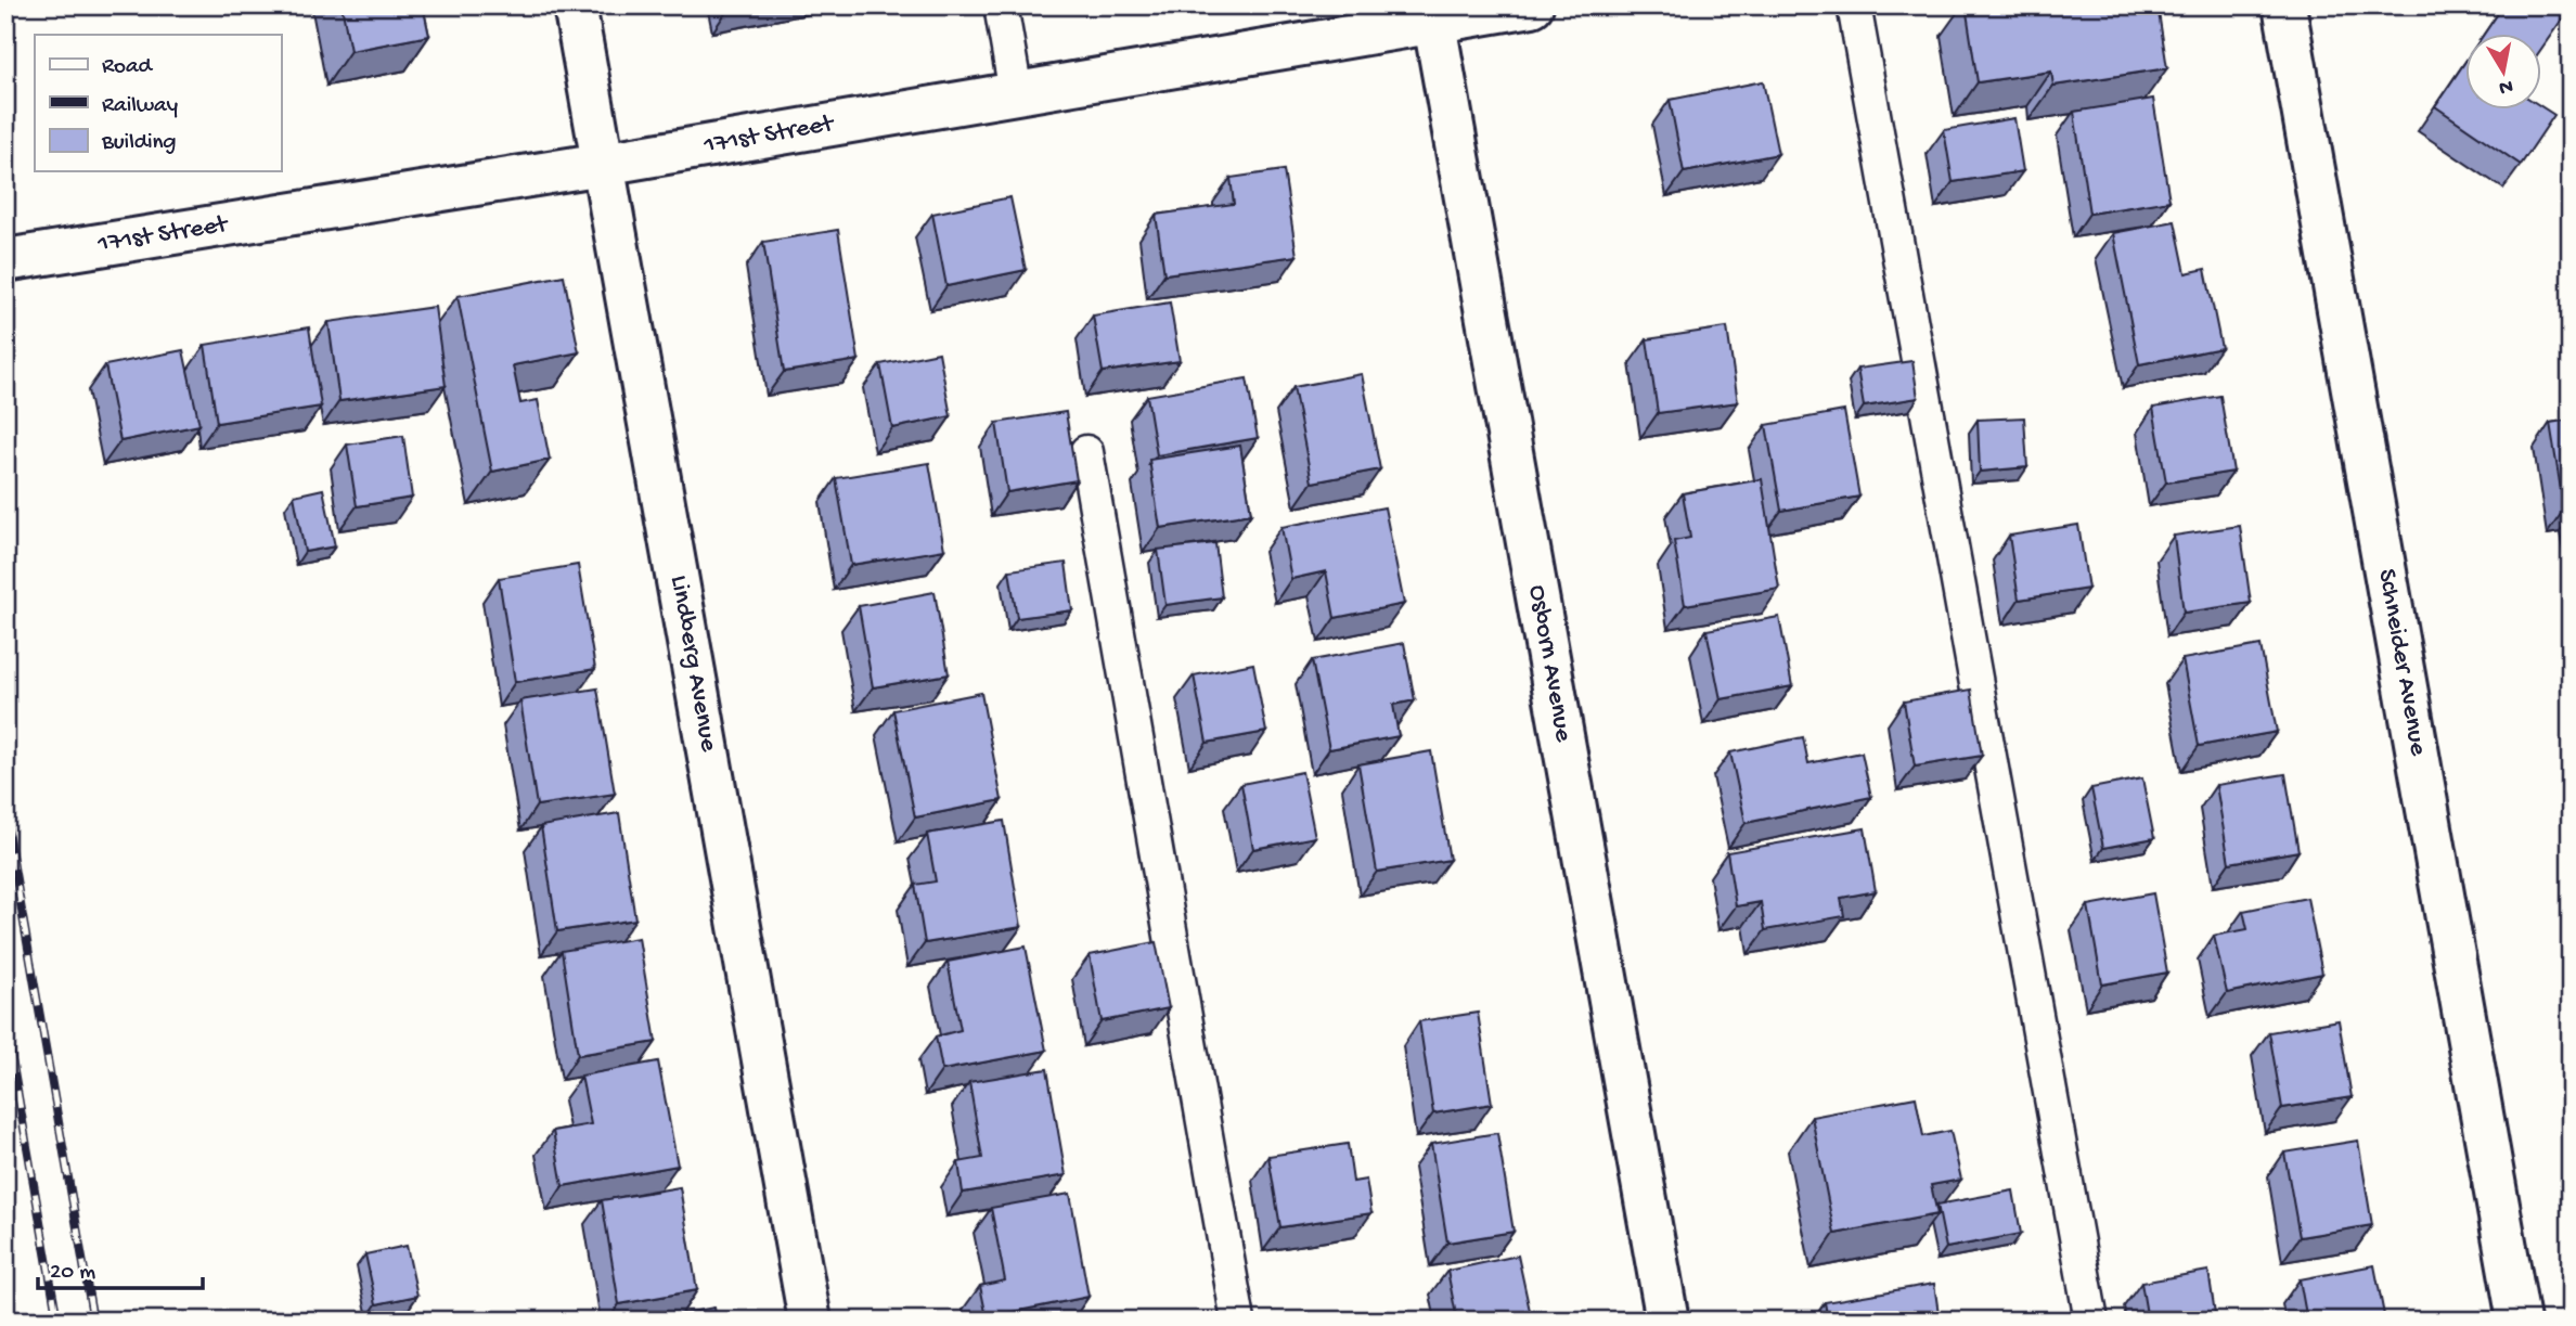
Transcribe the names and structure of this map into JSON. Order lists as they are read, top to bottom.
{
  "streets": {
    "street": [
      "171st Street",
      "Schneider Avenue",
      "Lindberg Avenue",
      "Osborn Avenue"
    ]
  },
  "crossings": [
    ["171st Street", "Lindberg Avenue"],
    ["171st Street", "Osborn Avenue"]
  ],
  "legend": ["Road", "Railway", "Building"],
  "scale_bar": "20 m",
  "north": "bottom"
}
